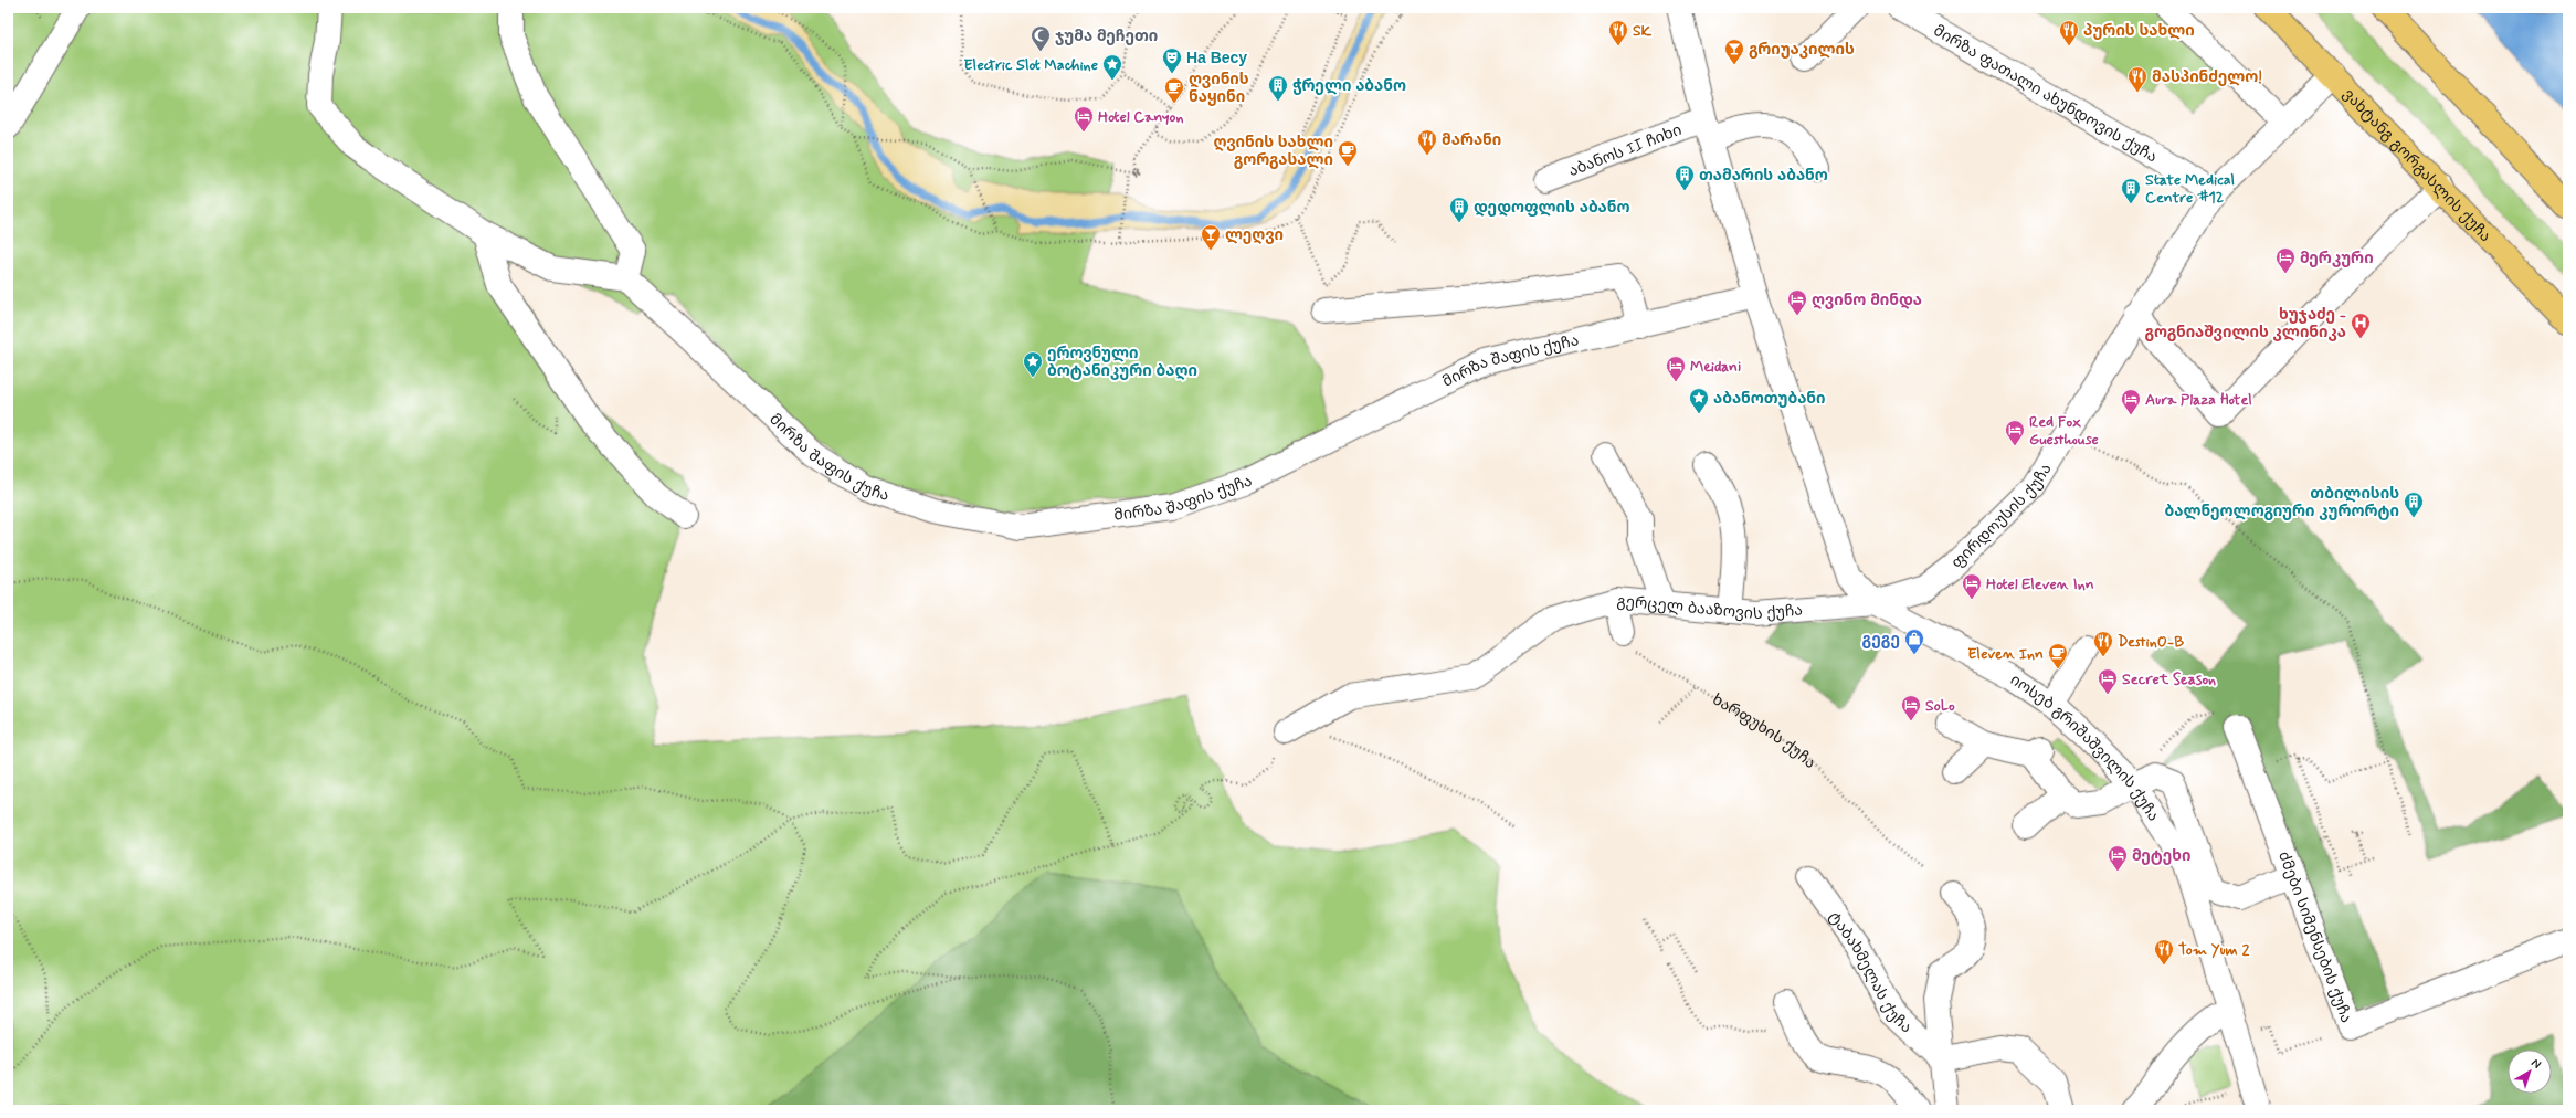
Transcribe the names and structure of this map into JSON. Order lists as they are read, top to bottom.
{
  "streets": {
    "highway": ["ვახტანგ გორგასლის ქუჩა"],
    "street": [
      "მირზა ფათალი ახუნდოვის ქუჩა",
      "აბანოს II ჩიხი",
      "მირზა შაფის ქუჩა",
      "ფირდოუსის ქუჩა",
      "გერცელ ბააზოვის ქუჩა",
      "იოსებ გრიშაშვილის ქუჩა",
      "ძმები სიმენსების ქუჩა",
      "ტაბახმელას ქუჩა"
    ],
    "path": ["ხარფუხის ქუჩა"]
  },
  "crossings": [
    ["მირზა ფათალი ახუნდოვის ქუჩა", "ფირდოუსის ქუჩა"],
    ["აბანოს II ჩიხი", "იოსებ გრიშაშვილის ქუჩა"],
    ["ვახტანგ გორგასლის ქუჩა", "ფირდოუსის ქუჩა"],
    ["მირზა შაფის ქუჩა", "იოსებ გრიშაშვილის ქუჩა"],
    ["ფირდოუსის ქუჩა", "გერცელ ბააზოვის ქუჩა"],
    ["ფირდოუსის ქუჩა", "იოსებ გრიშაშვილის ქუჩა"],
    ["გერცელ ბააზოვის ქუჩა", "იოსებ გრიშაშვილის ქუჩა"]
  ],
  "places": {
    "restaurant": [
      "SK",
      "პურის სახლი",
      "მასპინძელო!",
      "მარანი",
      "DestinO-B",
      "Tom Yum 2"
    ],
    "mosque": ["ჯუმა მეჩეთი"],
    "bar": ["გრიუაკილის", "ლეღვი"],
    "theatre": ["На Весу"],
    "place": ["Electric Slot Machine", "ეროვნული ბოტანიკური ბაღი", "აბანოთუბანი"],
    "building": [
      "ჭრელი აბანო",
      "თამარის აბანო",
      "State Medical Centre #12",
      "დედოფლის აბანო",
      "თბილისის ბალნეოლოგიური კურორტი"
    ],
    "cafe": ["ღვინის ნაყინი", "ღვინის სახლი გორგასალი", "Eleven Inn"],
    "hotel": [
      "Hotel Canyon",
      "მერკური",
      "ღვინო მინდა",
      "Meidani",
      "Aura Plaza Hotel",
      "Red Fox Guesthouse",
      "Hotel Eleven Inn",
      "Secret Season",
      "SoLo",
      "მეტეხი"
    ],
    "hospital": ["ხუჯაძე - გოგნიაშვილის კლინიკა"],
    "shop": ["გეგე"]
  },
  "north": "top right"
}
